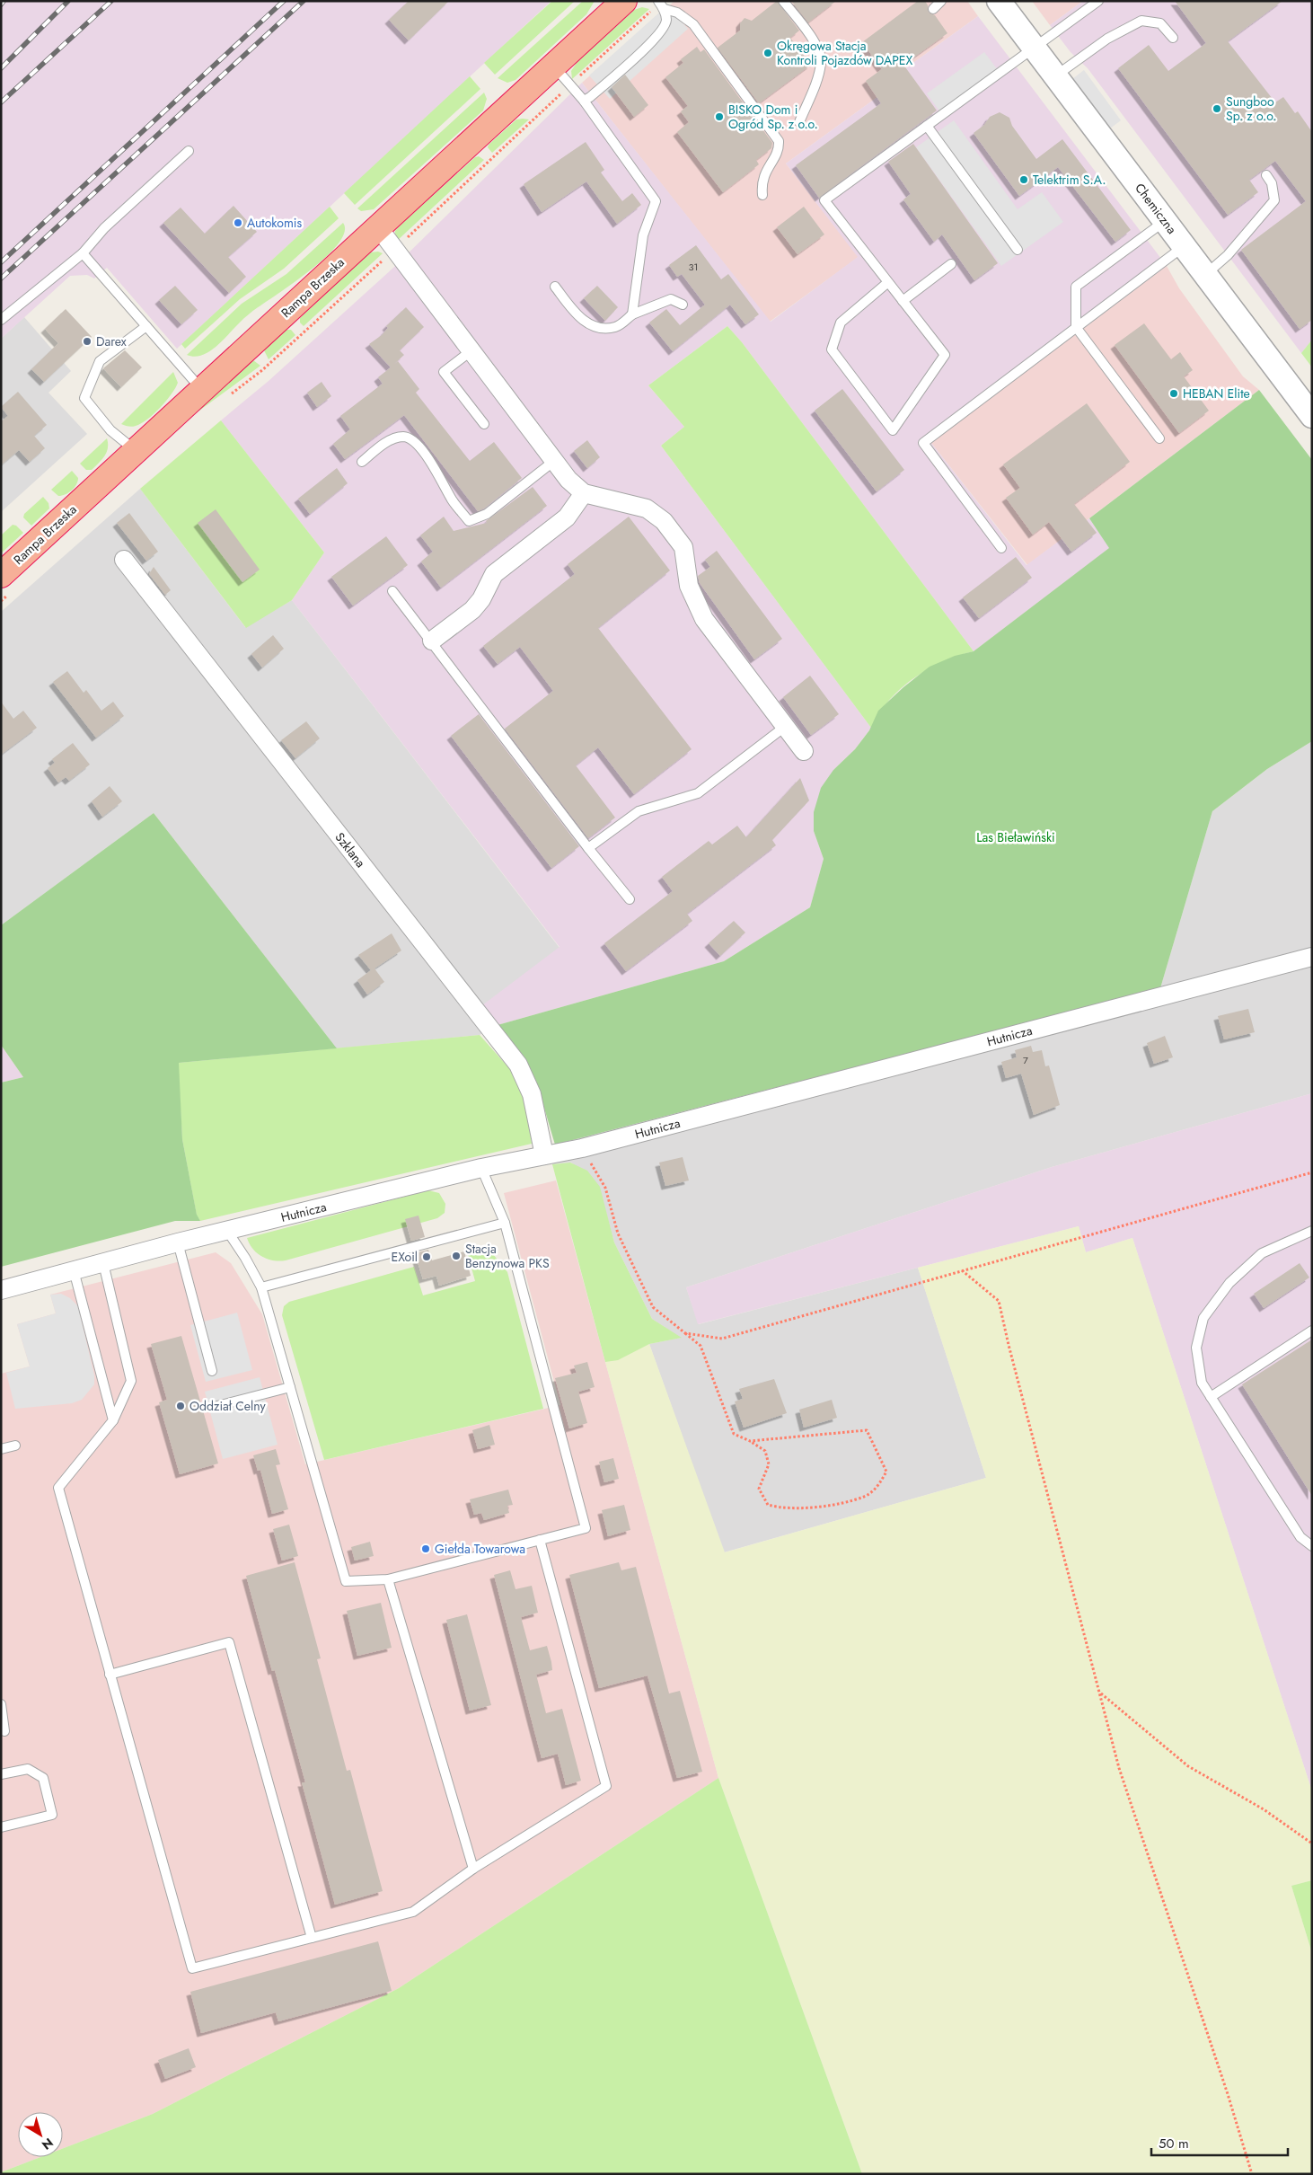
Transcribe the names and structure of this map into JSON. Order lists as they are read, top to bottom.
{
  "streets": {
    "highway": ["Rampa Brzeska"],
    "street": ["Chemiczna", "Szklana", "Hutnicza"]
  },
  "crossings": [
    ["Szklana", "Hutnicza"]
  ],
  "parks": ["Las Bieławiński"],
  "places": [
    "Okręgowa Stacja Kontroli Pojazdów DAPEX",
    "Sungboo Sp. z o.o.",
    "BISKO Dom i Ogród Sp. z o.o.",
    "Telektrim S.A.",
    "Autokomis",
    "Darex",
    "HEBAN Elite",
    "Stacja Benzynowa PKS",
    "EXoil",
    "Oddział Celny",
    "Giełda Towarowa"
  ],
  "house_numbers": ["31", "7"],
  "scale_bar": "50 m",
  "north": "bottom right"
}
